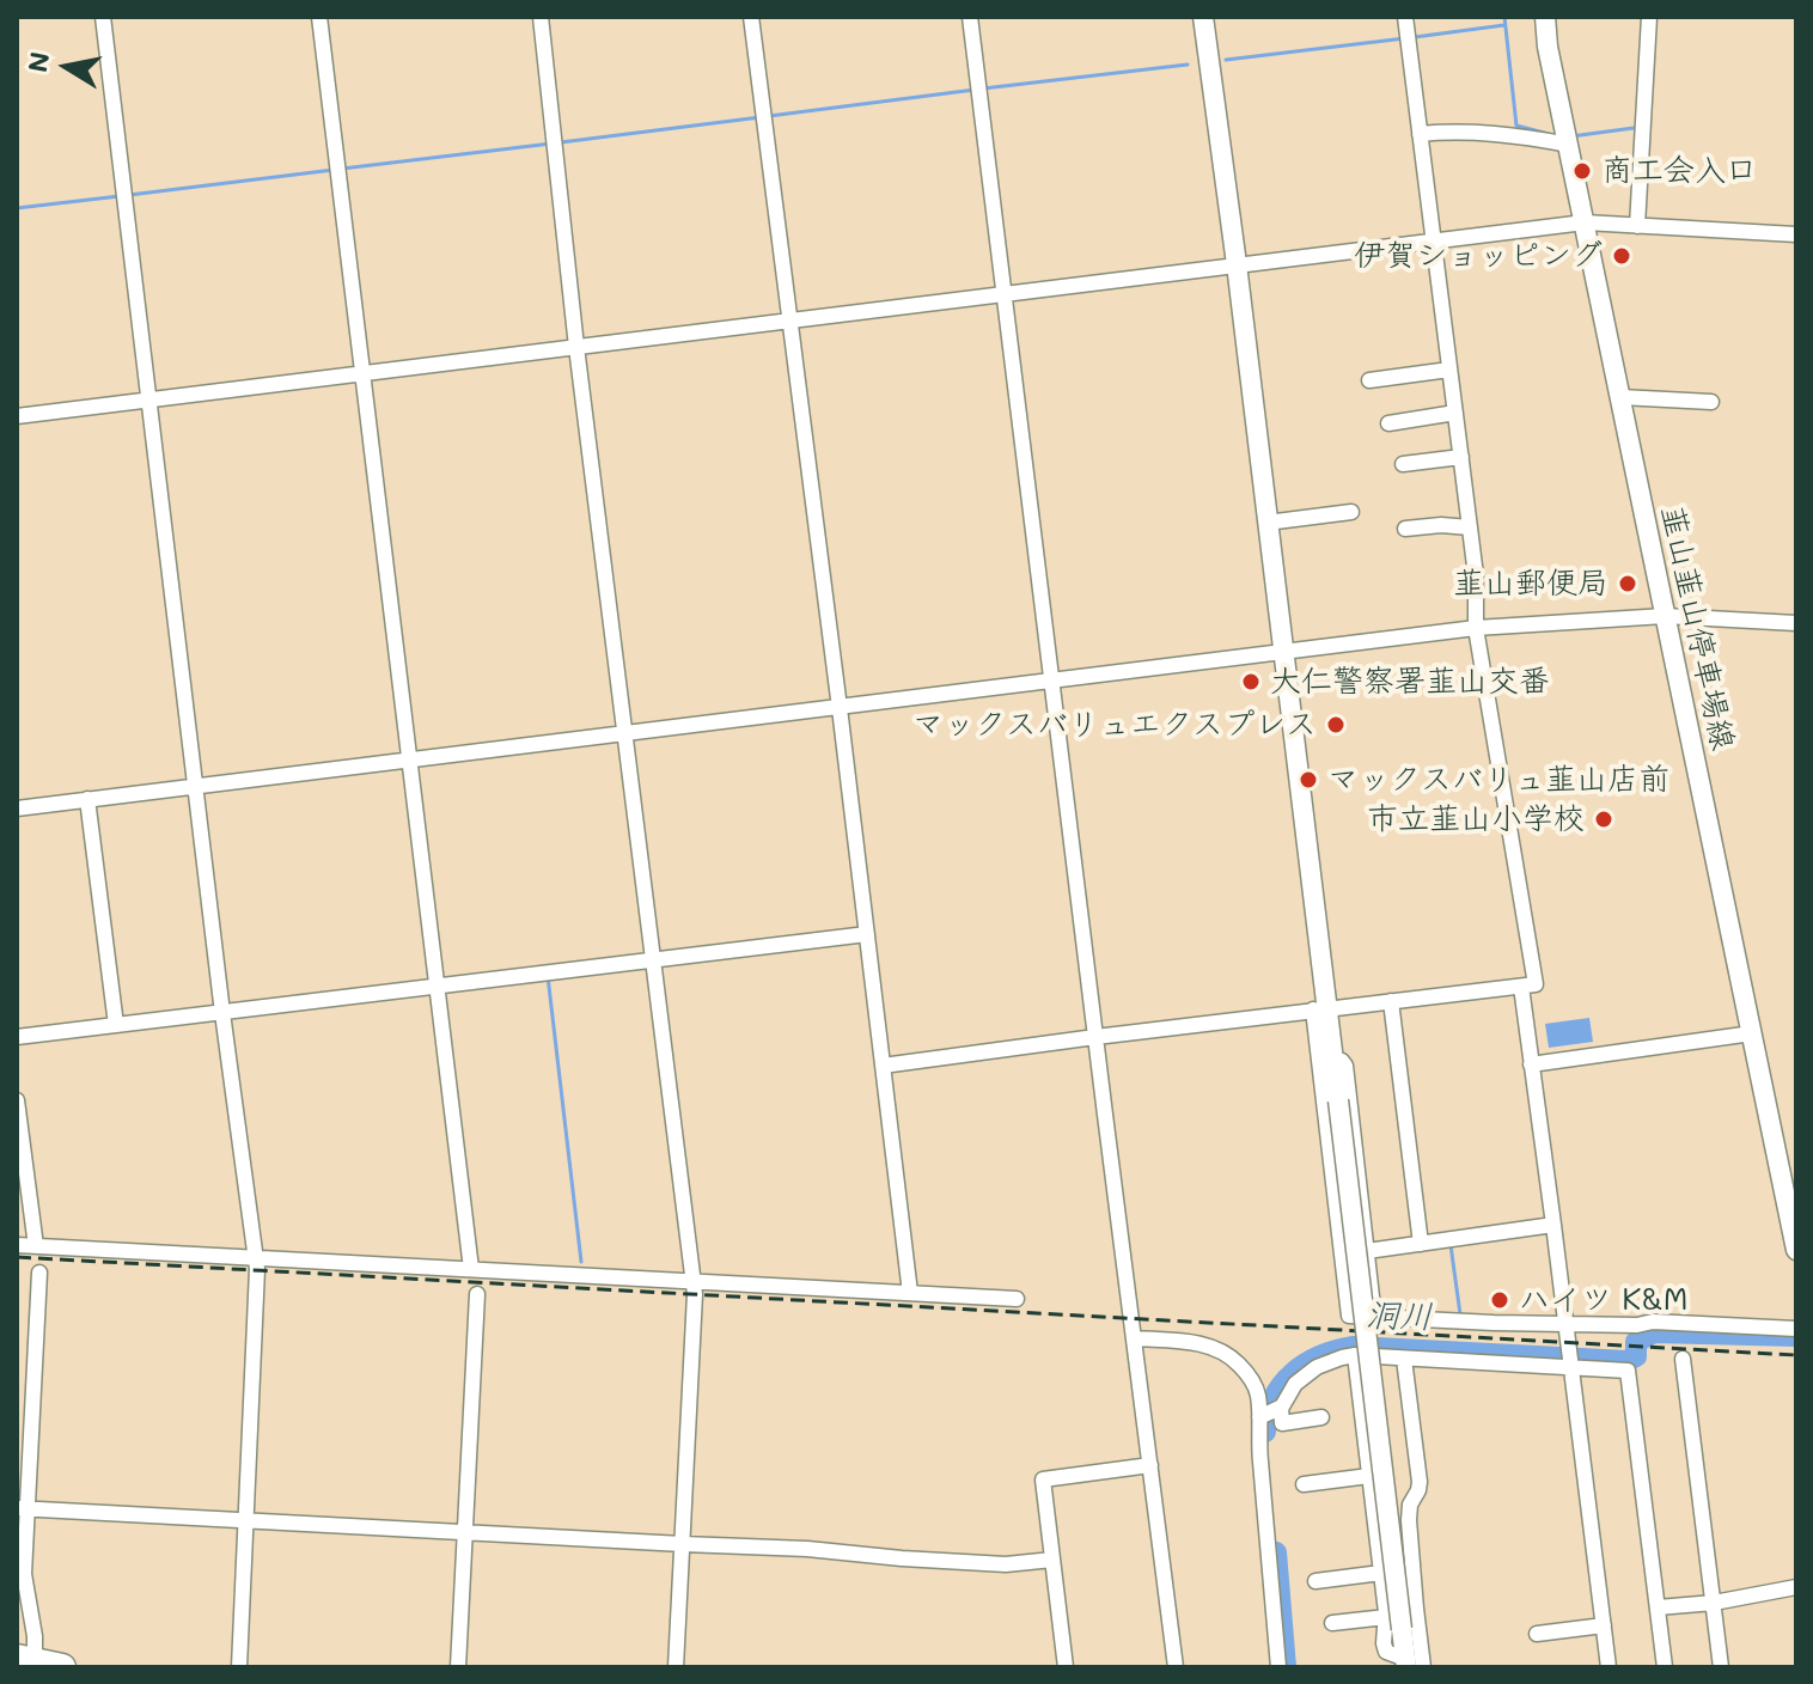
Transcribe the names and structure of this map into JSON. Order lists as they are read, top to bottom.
{
  "streets": {
    "street": ["韮山韮山停車場線"]
  },
  "water": ["洞川"],
  "places": [
    "商工会入口",
    "伊賀ショッピング",
    "韮山郵便局",
    "大仁警察署韮山交番",
    "マックスバリュエクスプレス",
    "マックスバリュ韮山店前",
    "市立韮山小学校",
    "ハイツ K&M"
  ],
  "north": "left"
}
